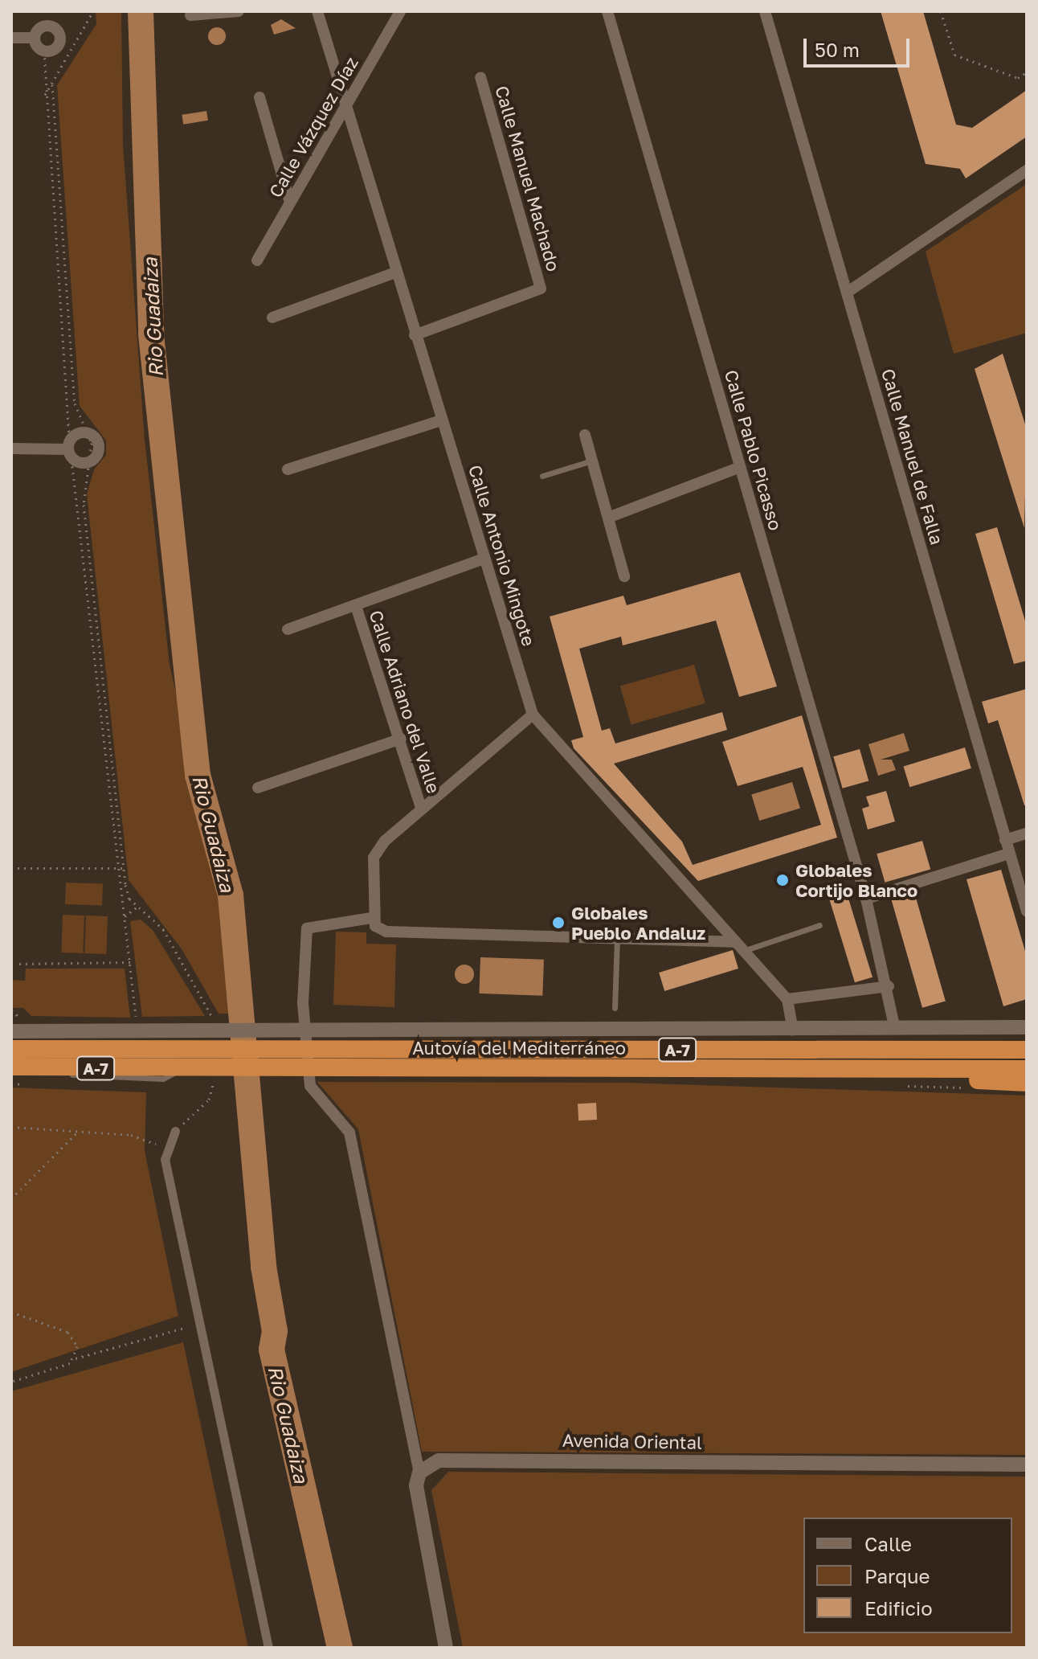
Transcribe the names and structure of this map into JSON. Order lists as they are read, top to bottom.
{
  "streets": {
    "highway": ["Autovía del Mediterráneo", "A-7"],
    "street": [
      "Calle Vázquez Díaz",
      "Calle Manuel Machado",
      "Calle Pablo Picasso",
      "Calle Manuel de Falla",
      "Calle Antonio Mingote",
      "Calle Adriano del Valle",
      "Avenida Oriental"
    ]
  },
  "crossings": [
    ["Calle Vázquez Díaz", "Calle Antonio Mingote"],
    ["Calle Manuel Machado", "Calle Antonio Mingote"]
  ],
  "water": ["Rio Guadaiza"],
  "places": ["Globales Cortijo Blanco", "Globales Pueblo Andaluz"],
  "legend": ["Calle", "Parque", "Edificio"],
  "scale_bar": "50 m"
}
